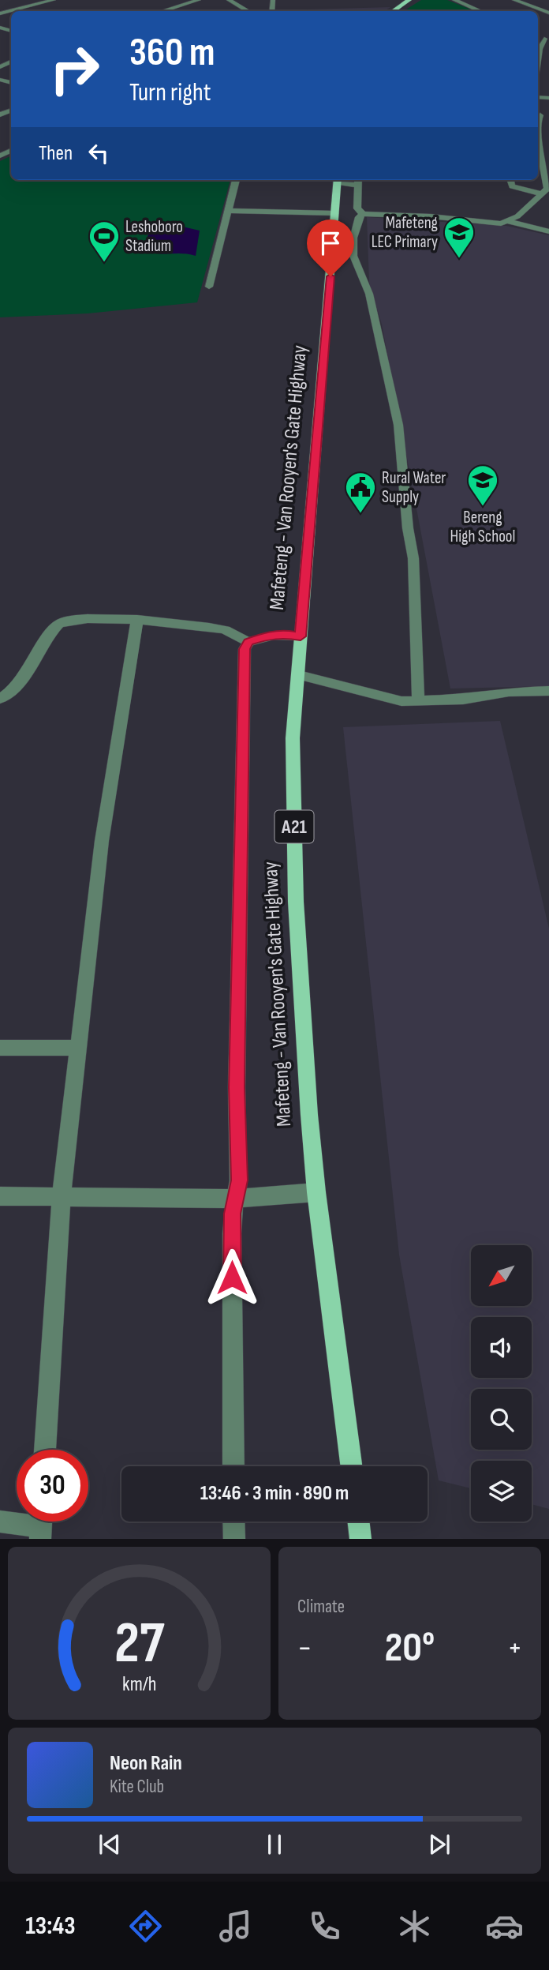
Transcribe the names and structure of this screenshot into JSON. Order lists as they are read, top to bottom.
{
  "streets": {
    "main road": ["Mafeteng - Van Rooyen's Gate Highway", "A21"]
  },
  "places": {
    "school or university": ["Mafeteng LEC Primary", "Bereng High School"],
    "sports": ["Leshoboro Stadium"],
    "public building": ["Rural Water Supply"]
  },
  "north": "bottom left",
  "page": {
    "turn": ["360 m", "Turn right"],
    "then": "Then",
    "limit": "30",
    "trip": "13:46 · 3 min · 890 m",
    "tile": "Climate",
    "heat": ["−", "20°", "+"],
    "song": ["Neon Rain", "Kite Club"],
    "tabs": "13:43",
    "gauge": ["27", "km/h"]
  }
}
